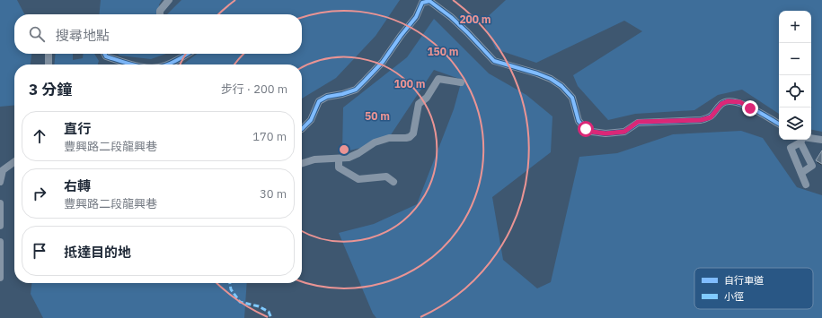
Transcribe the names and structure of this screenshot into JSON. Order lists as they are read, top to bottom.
{
  "legend": ["自行車道", "小徑"],
  "page": {
    "map_buttons": ["+", "−"],
    "search": "搜尋地點",
    "heading": ["3 分鐘", "步行 · 200 m"],
    "list": [
      ["直行", "豐興路二段龍興巷", "170 m"],
      ["右轉", "豐興路二段龍興巷", "30 m"],
      "抵達目的地"
    ]
  },
  "rings": [
    "200 m",
    "150 m",
    "100 m",
    "50 m"
  ]
}
